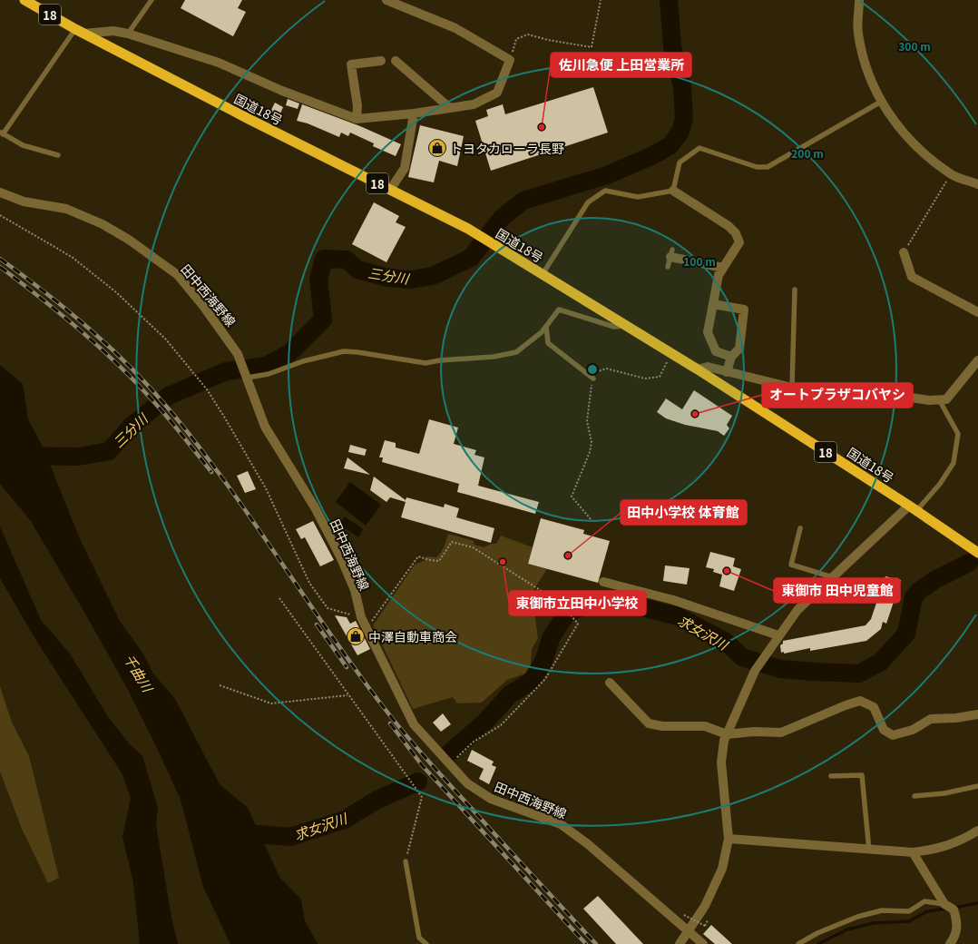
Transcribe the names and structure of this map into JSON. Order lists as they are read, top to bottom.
{
  "streets": {
    "highway": ["18", "国道18号"],
    "street": ["田中西海野線"]
  },
  "water": ["三分川", "求女沢川", "千曲川"],
  "places": {
    "other": [
      "佐川急便 上田営業所",
      "オートプラザコバヤシ",
      "田中小学校 体育館",
      "東御市立田中小学校",
      "東御市 田中児童館"
    ],
    "shop": ["トヨタカローラ長野", "中澤自動車商会"]
  },
  "rings": ["300 m", "200 m", "100 m"]
}
